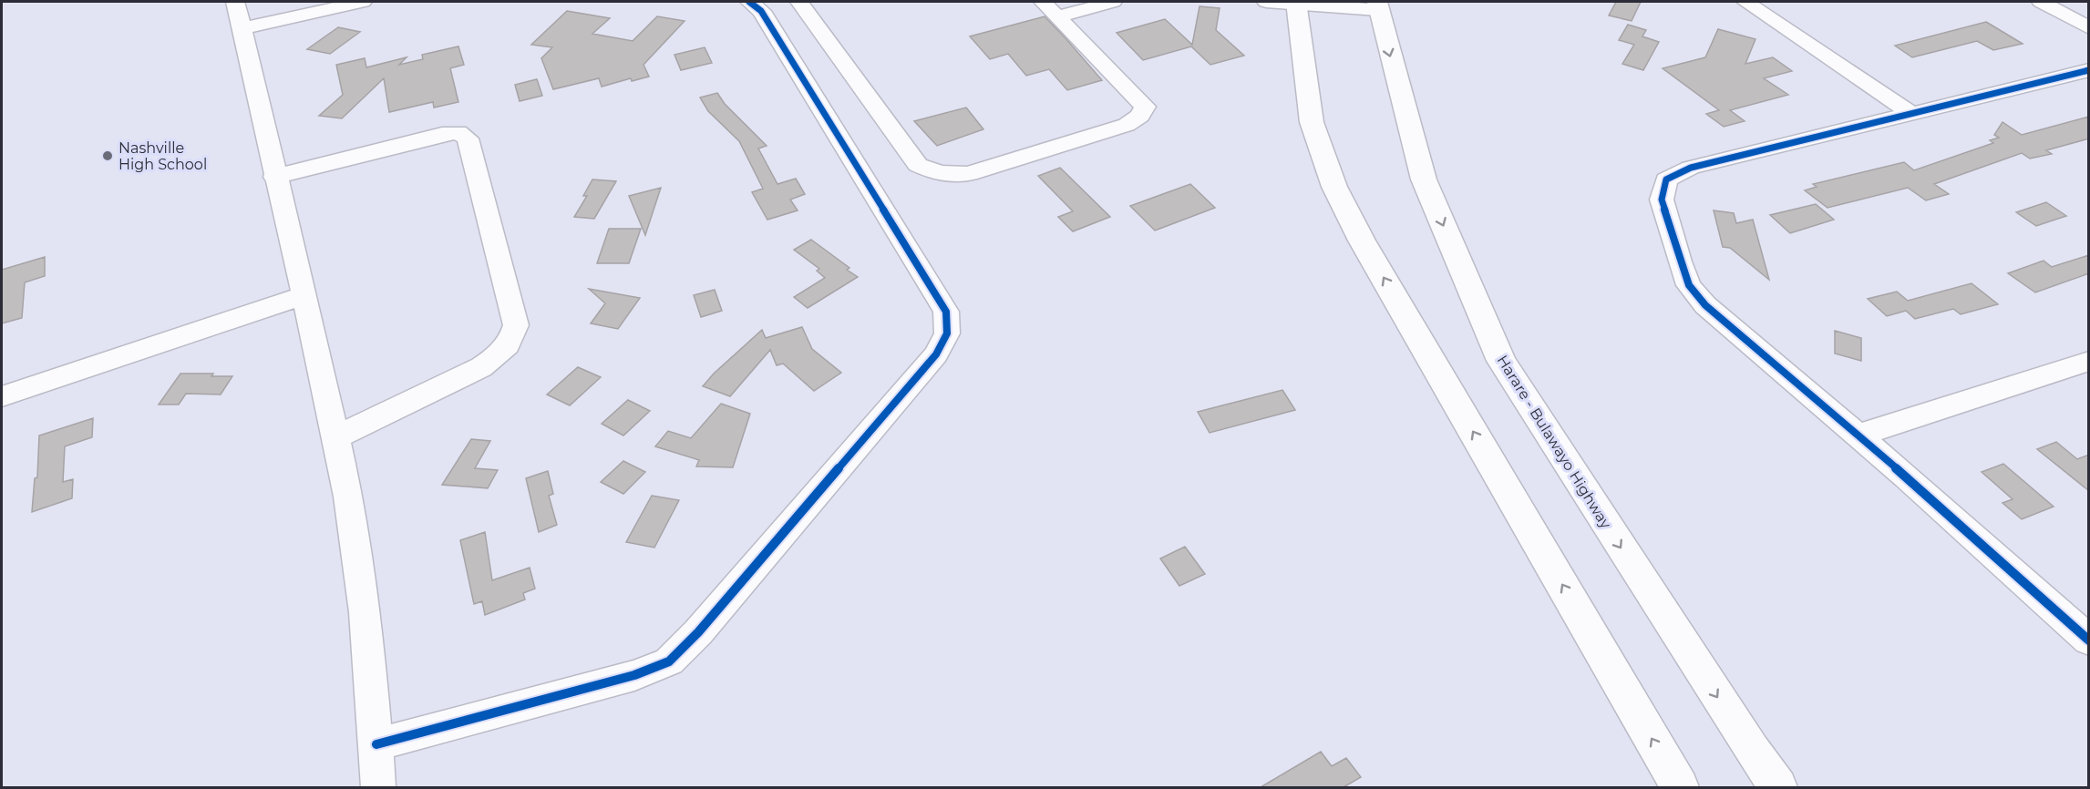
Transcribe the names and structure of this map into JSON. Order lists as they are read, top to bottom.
{
  "streets": {
    "highway": ["Harare - Bulawayo Highway"]
  },
  "places": ["Nashville High School"]
}
